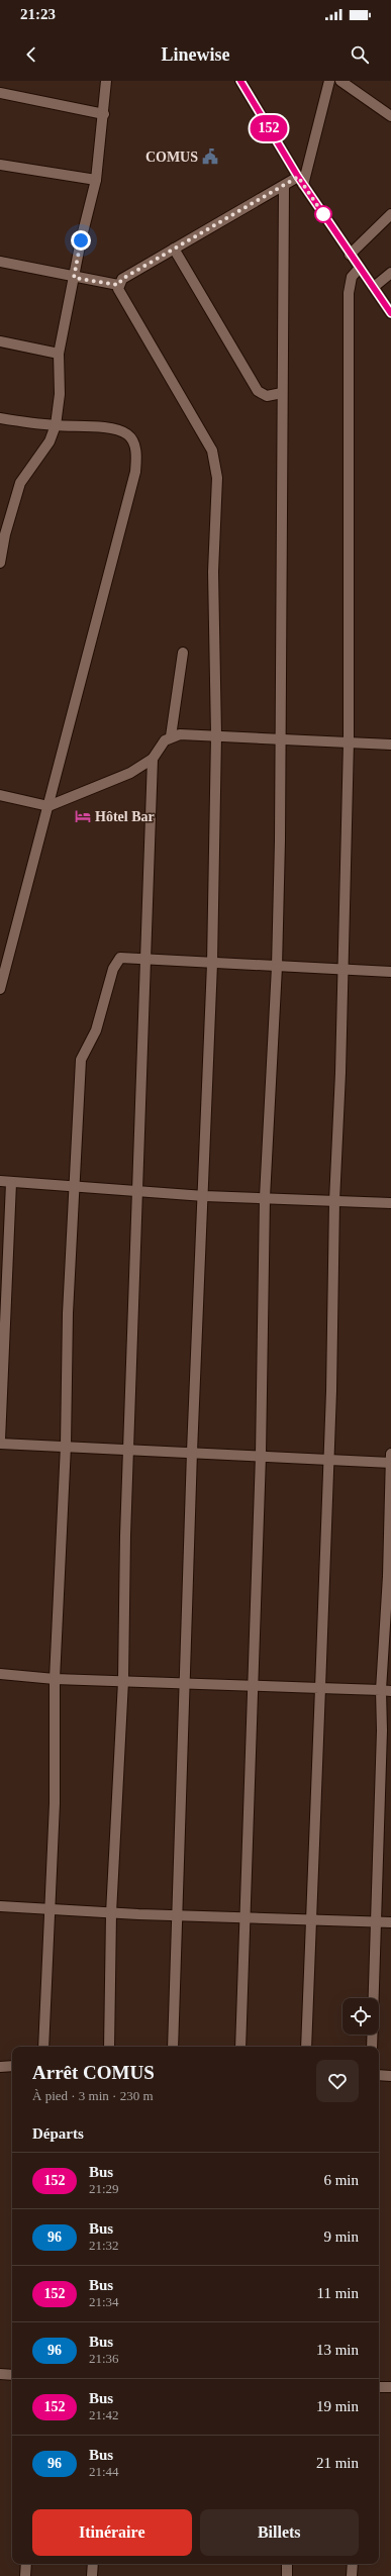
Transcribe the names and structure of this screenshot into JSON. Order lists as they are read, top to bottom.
{
  "places": {
    "public building": ["COMUS"],
    "hotel": ["Hôtel Bar"]
  },
  "lines": ["bus line 152"],
  "page": {
    "status": "21:23",
    "header": "Linewise",
    "on_map": "152",
    "heading": [
      ["Arrêt COMUS", "À pied · 3 min · 230 m"],
      "Départs"
    ],
    "list": [
      {
        "mark": "152",
        "name": "Bus",
        "note": "21:29",
        "value": "6 min"
      },
      {
        "mark": "96",
        "name": "Bus",
        "note": "21:32",
        "value": "9 min"
      },
      {
        "mark": "152",
        "name": "Bus",
        "note": "21:34",
        "value": "11 min"
      },
      {
        "mark": "96",
        "name": "Bus",
        "note": "21:36",
        "value": "13 min"
      },
      {
        "mark": "152",
        "name": "Bus",
        "note": "21:42",
        "value": "19 min"
      },
      {
        "mark": "96",
        "name": "Bus",
        "note": "21:44",
        "value": "21 min"
      }
    ],
    "buttons": ["Itinéraire", "Billets"]
  }
}
